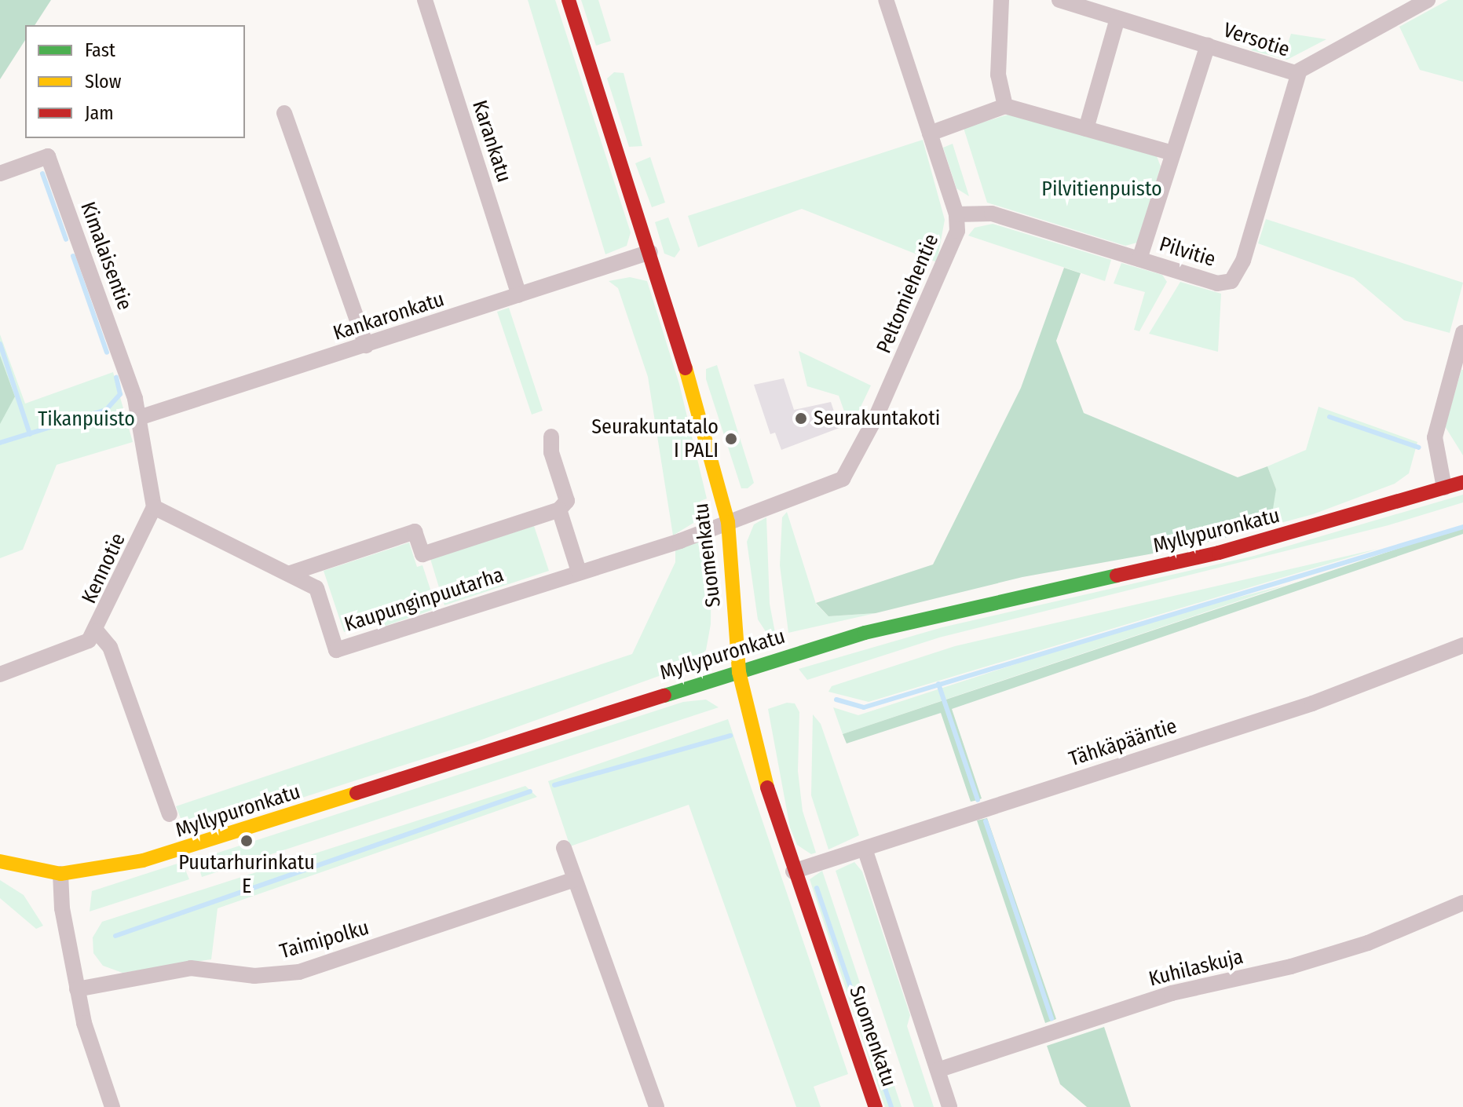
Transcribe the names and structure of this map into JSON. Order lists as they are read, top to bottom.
{
  "streets": {
    "street": [
      "Versotie",
      "Karankatu",
      "Pilvitie",
      "Kimalaisentie",
      "Peltomiehentie",
      "Kankaronkatu",
      "Myllypuronkatu",
      "Suomenkatu",
      "Kennotie",
      "Kaupunginpuutarha",
      "Tähkäpääntie",
      "Taimipolku",
      "Kuhilaskuja"
    ]
  },
  "crossings": [
    ["Versotie", "Pilvitie"],
    ["Karankatu", "Kankaronkatu"],
    ["Pilvitie", "Peltomiehentie"],
    ["Kimalaisentie", "Kankaronkatu"],
    ["Peltomiehentie", "Suomenkatu"],
    ["Peltomiehentie", "Kaupunginpuutarha"],
    ["Kankaronkatu", "Suomenkatu"],
    ["Myllypuronkatu", "Suomenkatu"],
    ["Suomenkatu", "Kaupunginpuutarha"],
    ["Suomenkatu", "Tähkäpääntie"],
    ["Kennotie", "Kaupunginpuutarha"]
  ],
  "parks": ["Pilvitienpuisto", "Tikanpuisto"],
  "places": ["Seurakuntakoti", "Seurakuntatalo I PALI", "Puutarhurinkatu E"],
  "legend": ["Fast", "Slow", "Jam"]
}
